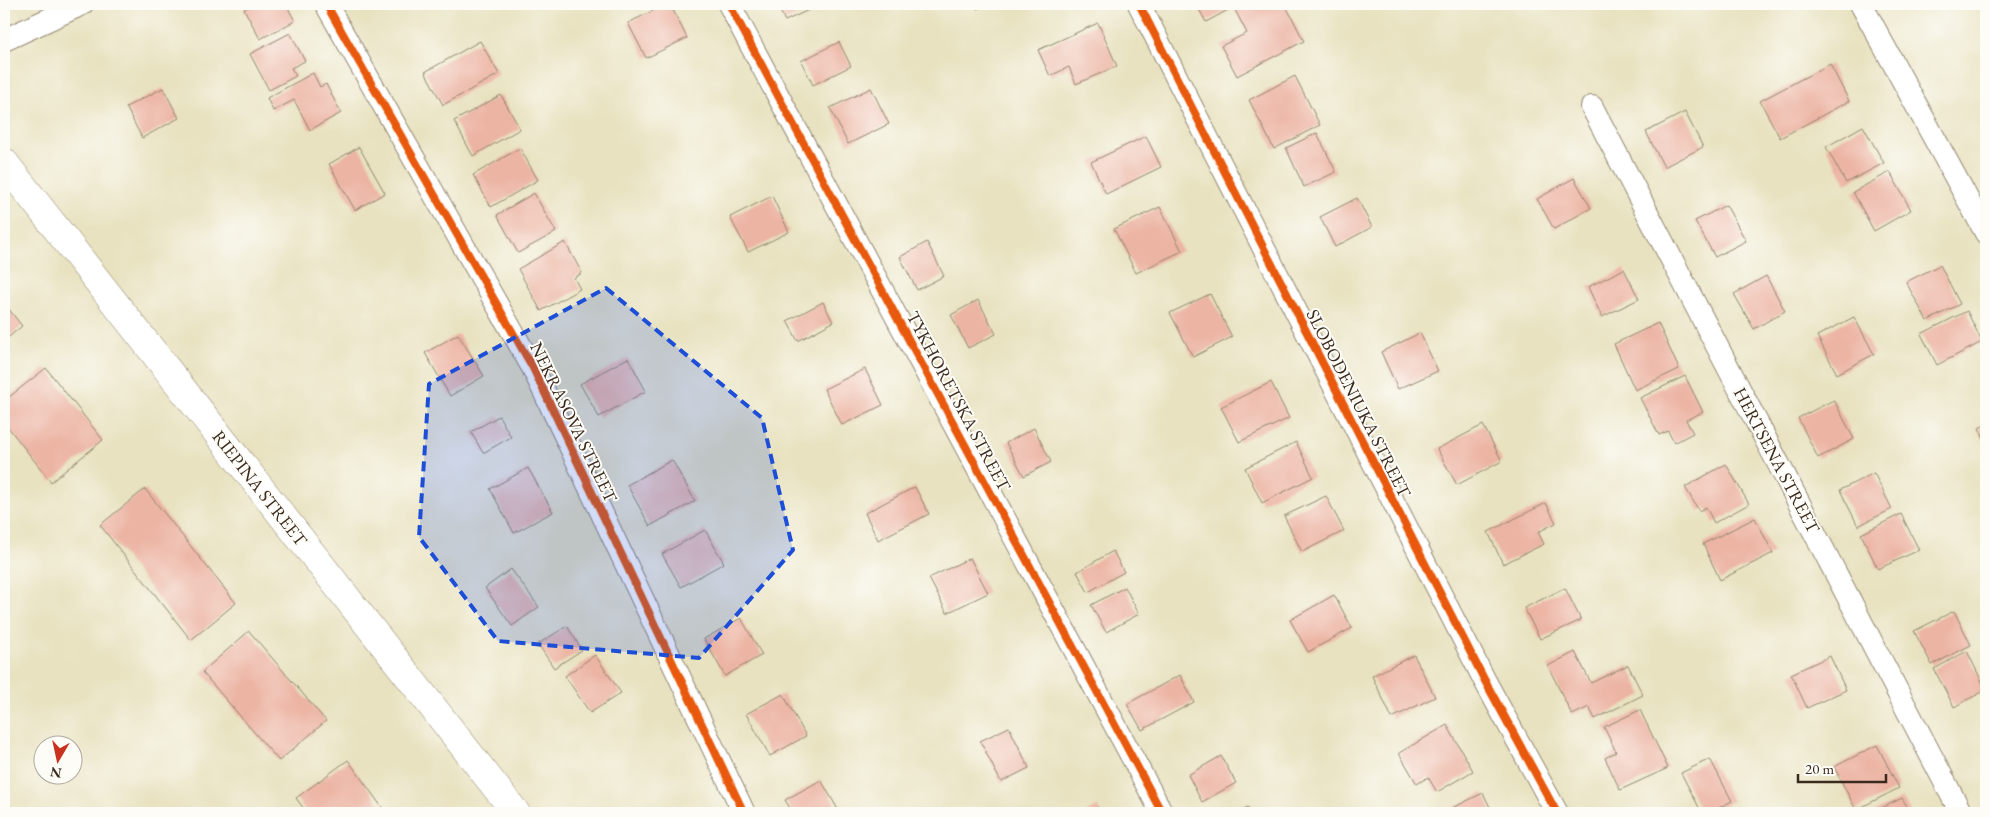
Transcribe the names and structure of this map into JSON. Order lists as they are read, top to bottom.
{
  "streets": {
    "street": [
      "TYKHORETSKA STREET",
      "SLOBODENIUKA STREET",
      "NEKRASOVA STREET",
      "HERTSENA STREET",
      "RIEPINA STREET"
    ]
  },
  "scale_bar": "20 m",
  "north": "bottom"
}
